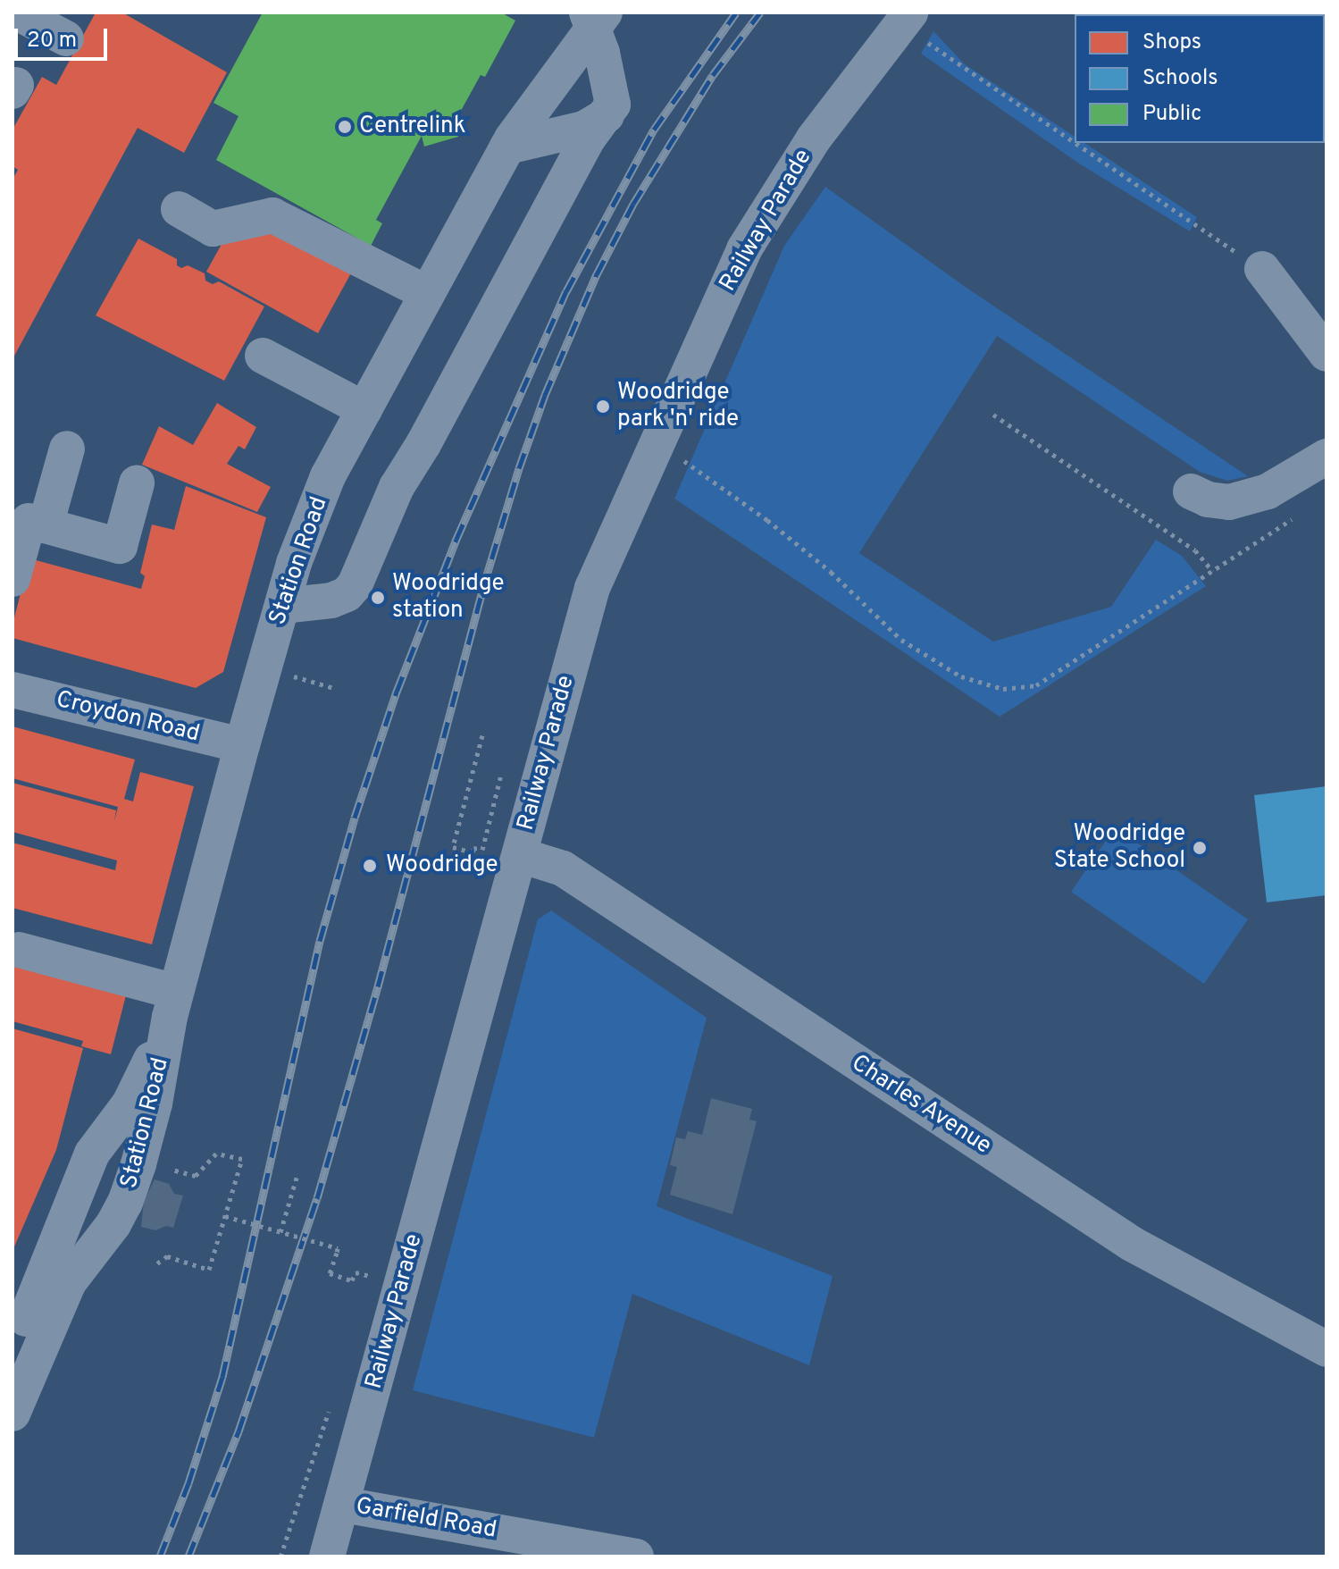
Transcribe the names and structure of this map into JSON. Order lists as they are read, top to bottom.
{
  "streets": {
    "street": [
      "Railway Parade",
      "Station Road",
      "Croydon Road",
      "Charles Avenue",
      "Garfield Road"
    ]
  },
  "crossings": [
    ["Railway Parade", "Charles Avenue"],
    ["Railway Parade", "Garfield Road"],
    ["Station Road", "Croydon Road"]
  ],
  "places": [
    "Centrelink",
    "Woodridge park 'n' ride",
    "Woodridge station",
    "Woodridge State School",
    "Woodridge"
  ],
  "legend": ["Shops", "Schools", "Public"],
  "scale_bar": "20 m"
}
